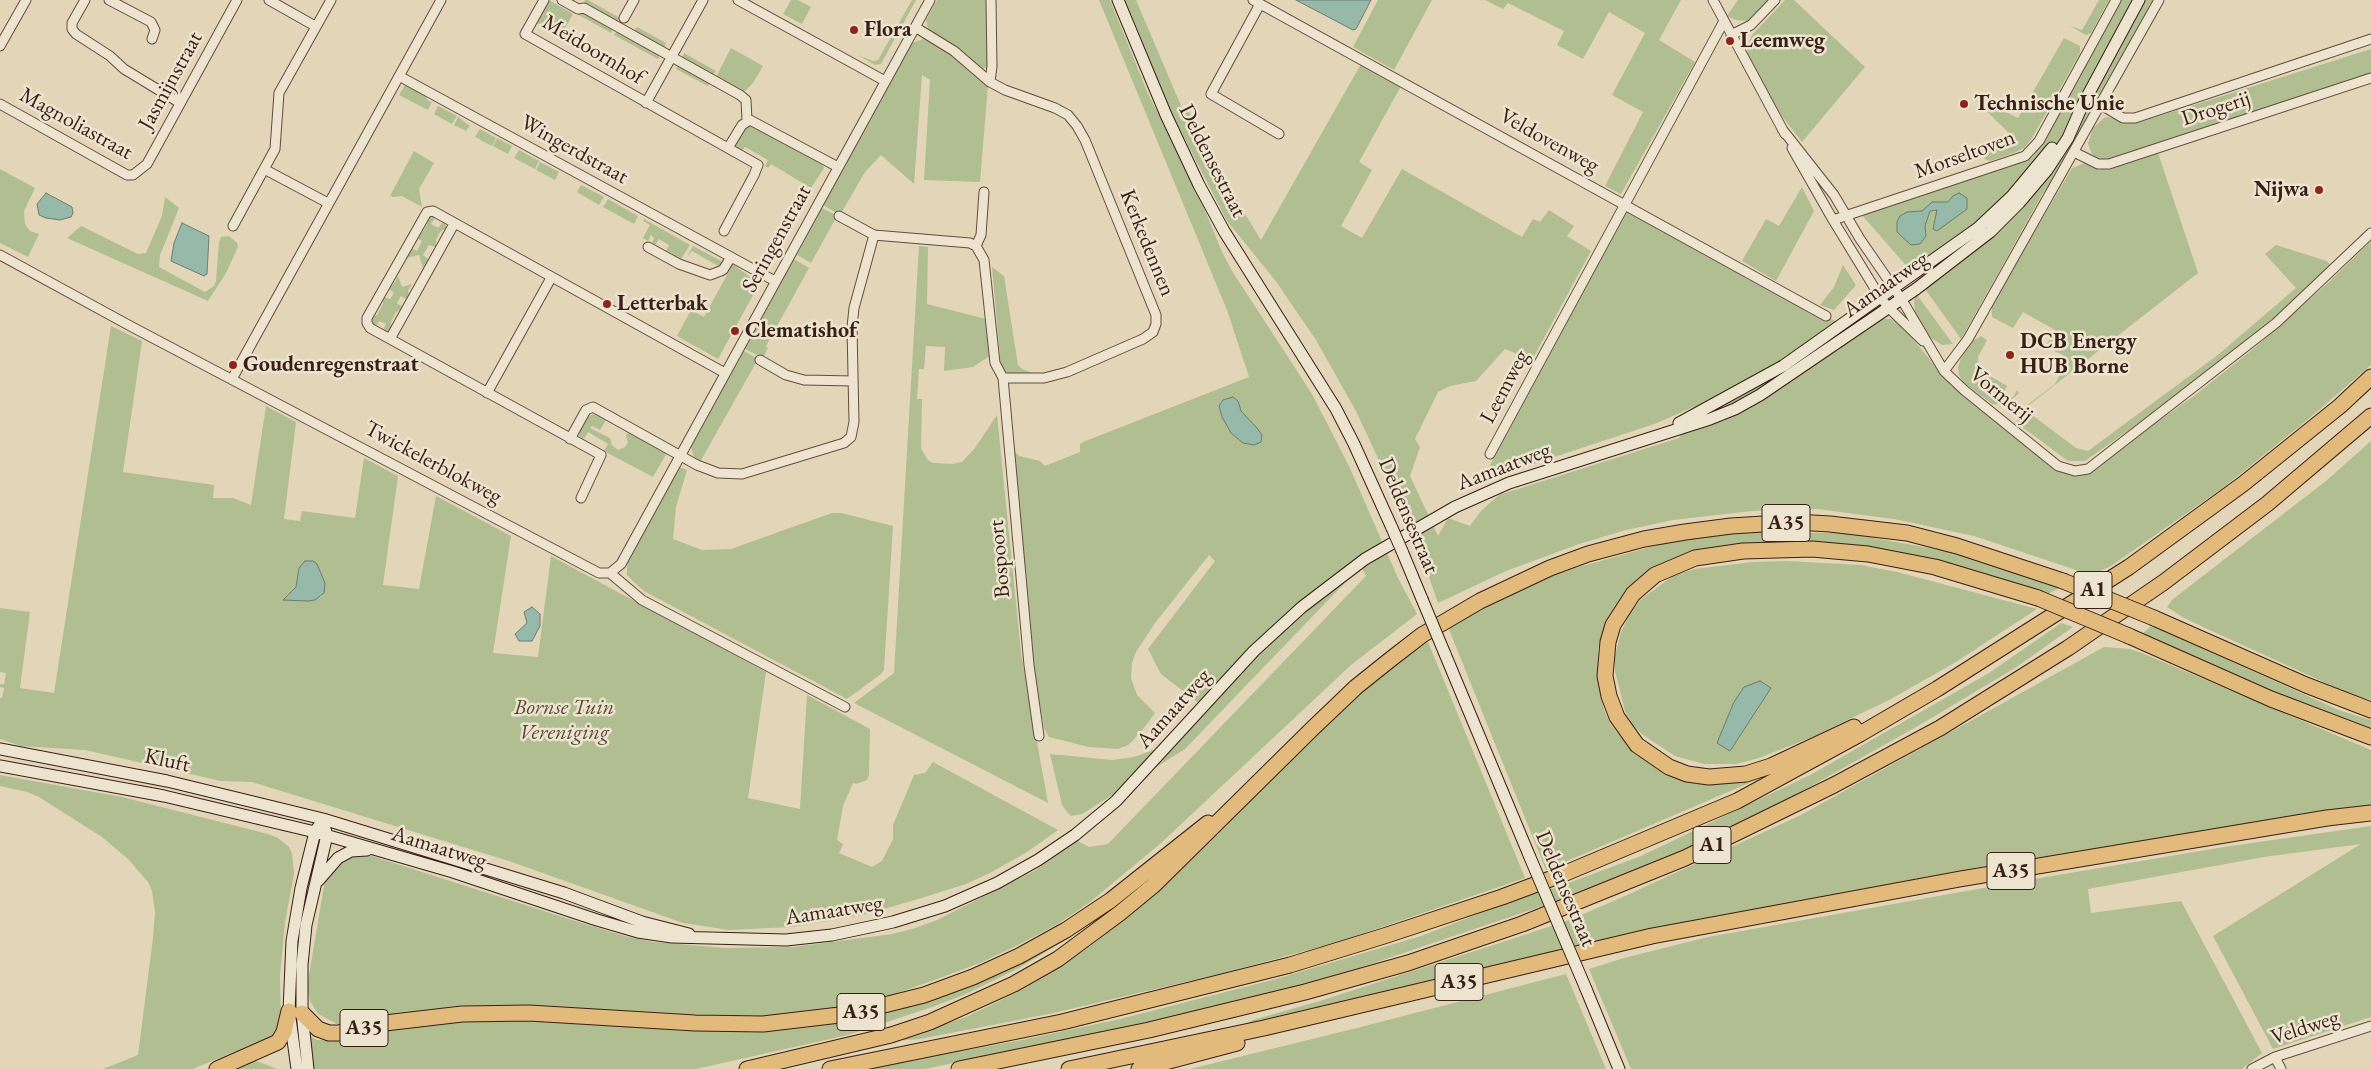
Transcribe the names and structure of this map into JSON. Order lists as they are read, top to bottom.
{
  "streets": {
    "highway": ["A35", "A1"],
    "main road": ["Deldensestraat", "Aamaatweg", "Kluft"],
    "street": [
      "Meidoornhof",
      "Jasmijnstraat",
      "Drogerij",
      "Magnoliastraat",
      "Veldovenweg",
      "Wingerdstraat",
      "Morseltoven",
      "Seringenstraat",
      "Kerkedennen",
      "Leemweg",
      "Vormerij",
      "Twickelerblokweg",
      "Bospoort",
      "Veldweg"
    ]
  },
  "crossings": [
    ["Jasmijnstraat", "Magnoliastraat"],
    ["Drogerij", "Vormerij"],
    ["Veldovenweg", "Leemweg"],
    ["Wingerdstraat", "Seringenstraat"],
    ["Seringenstraat", "Kerkedennen"],
    ["Seringenstraat", "Twickelerblokweg"],
    ["Kerkedennen", "Bospoort"],
    ["Aamaatweg", "Kluft"]
  ],
  "parks": ["Bornse Tuin Vereniging"],
  "places": [
    "Flora",
    "Leemweg",
    "Technische Unie",
    "Nijwa",
    "Letterbak",
    "Clematishof",
    "DCB Energy HUB Borne",
    "Goudenregenstraat"
  ]
}
